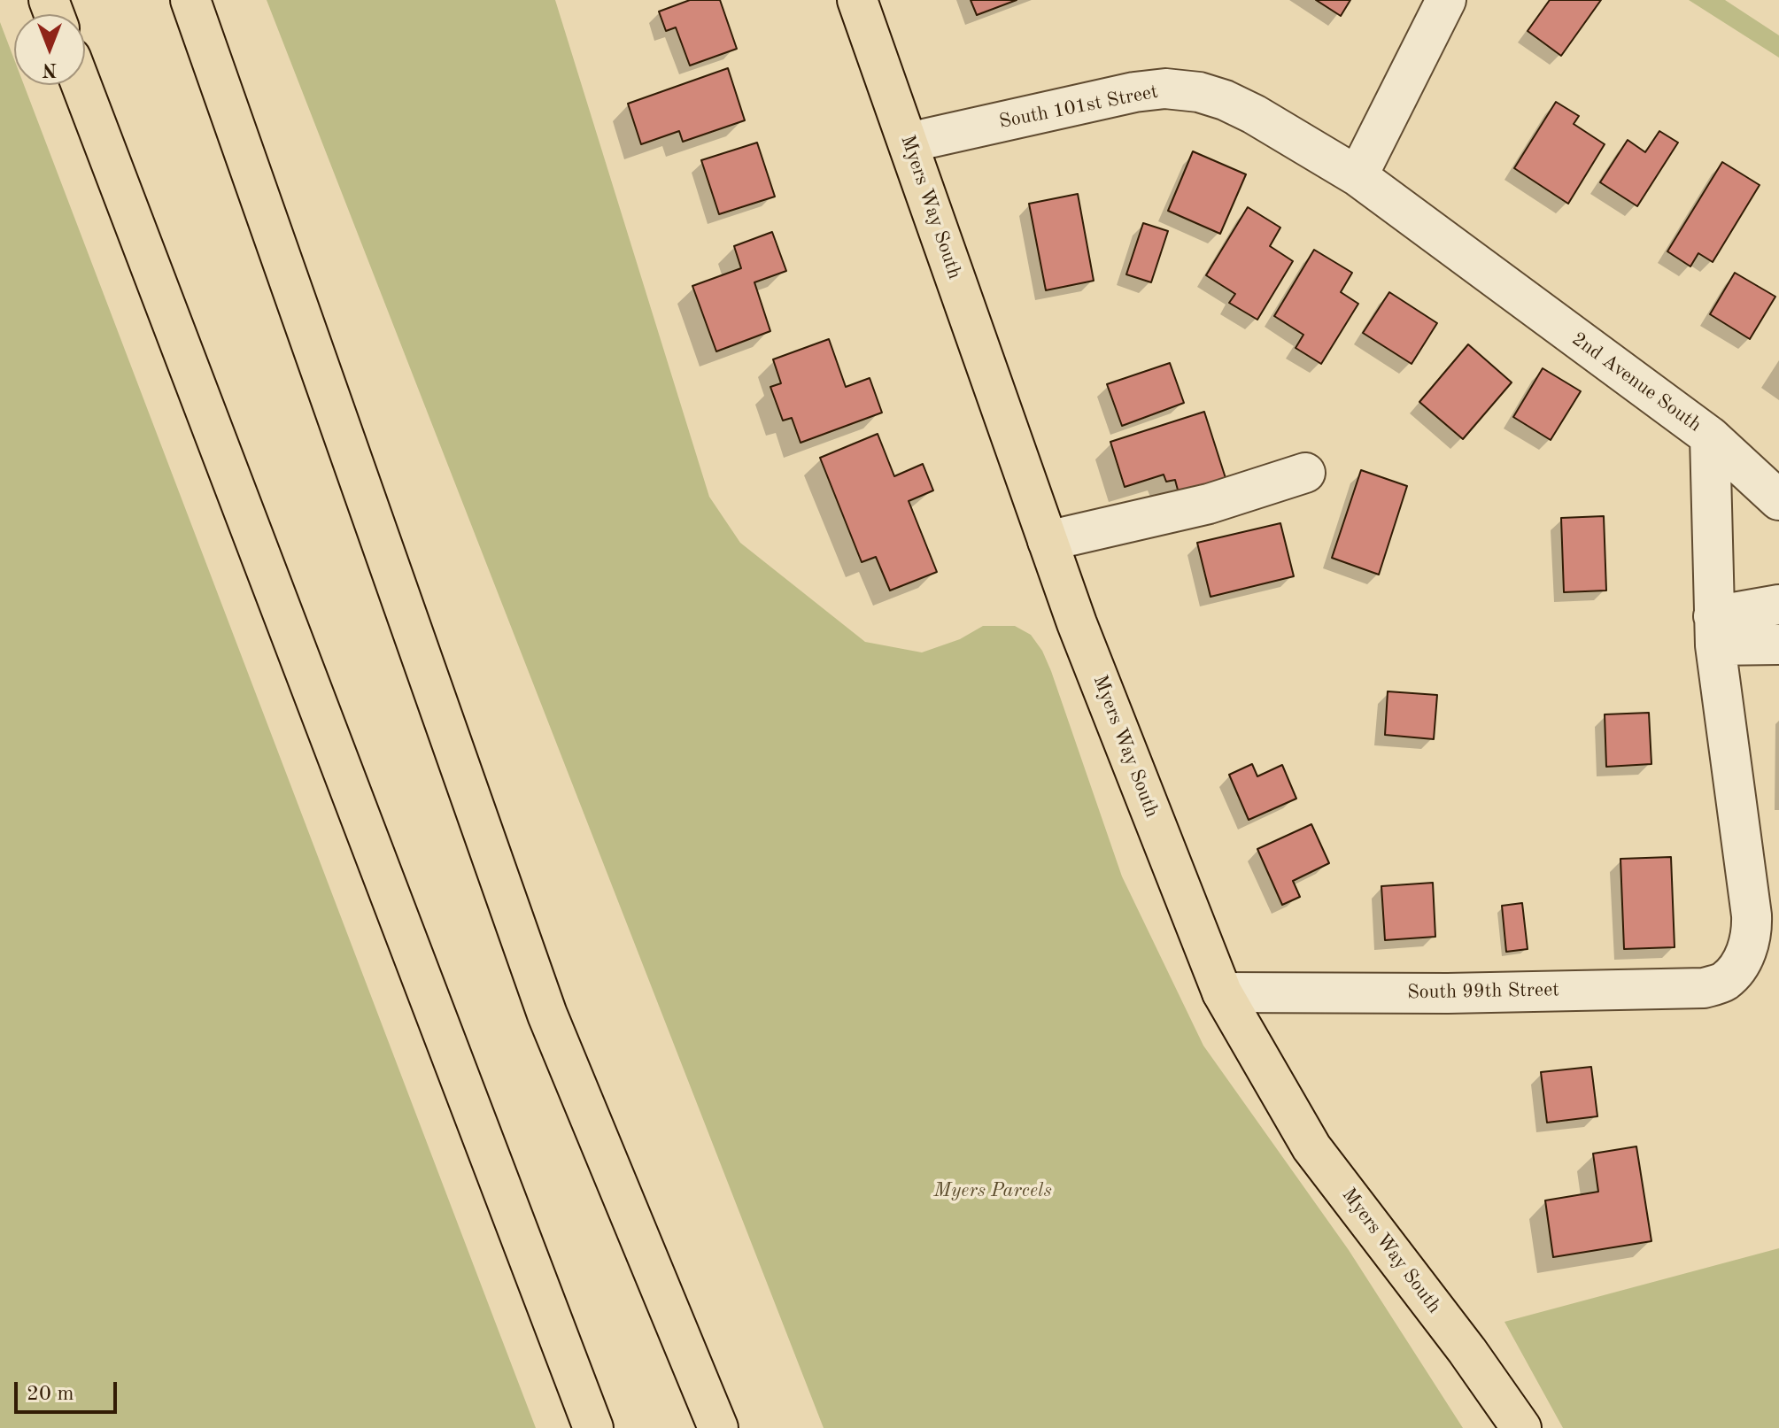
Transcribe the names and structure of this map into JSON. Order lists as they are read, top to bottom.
{
  "streets": {
    "main road": ["Myers Way South"],
    "street": ["South 101st Street", "2nd Avenue South", "South 99th Street"]
  },
  "crossings": [
    ["South 101st Street", "Myers Way South"],
    ["South 101st Street", "2nd Avenue South"],
    ["Myers Way South", "South 99th Street"],
    ["2nd Avenue South", "South 99th Street"]
  ],
  "parks": ["Myers Parcels"],
  "scale_bar": "20 m",
  "north": "bottom"
}
